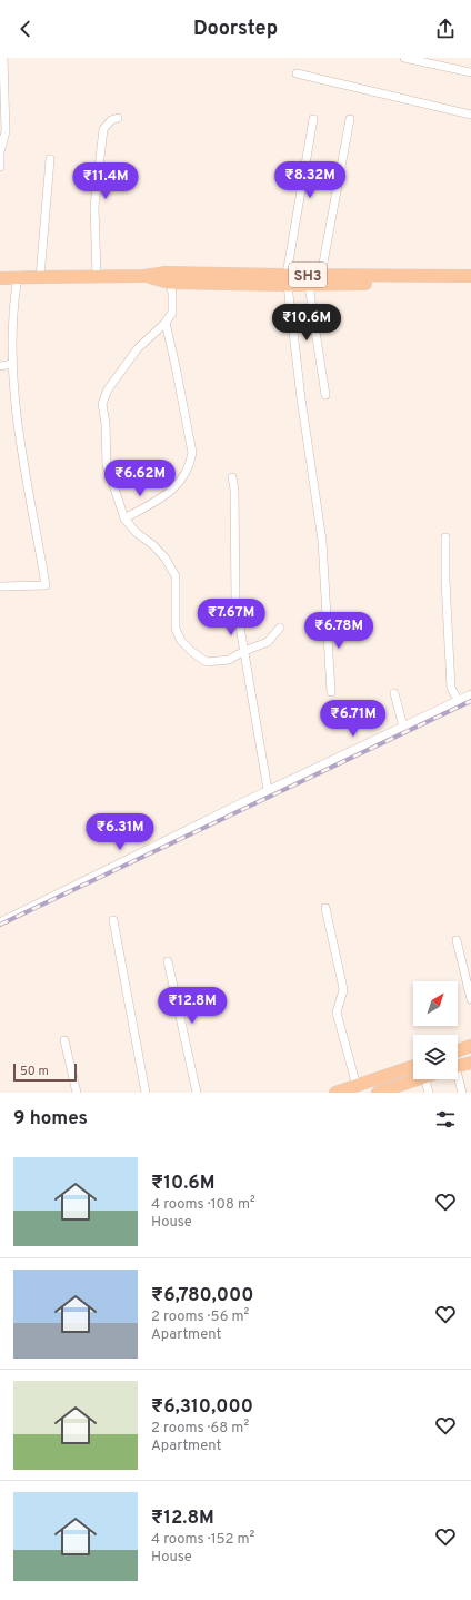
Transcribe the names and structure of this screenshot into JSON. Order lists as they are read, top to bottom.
{
  "streets": {
    "main road": ["SH3"]
  },
  "scale_bar": "50 m",
  "north": "top right",
  "page": {
    "header": "Doorstep",
    "price": [
      "₹8.32M",
      "₹11.4M",
      "₹10.6M",
      "₹6.62M",
      "₹7.67M",
      "₹6.78M",
      "₹6.71M",
      "₹6.31M",
      "₹12.8M"
    ],
    "scale": "50 m",
    "heading": "9 homes",
    "list": [
      {
        "name": "₹10.6M",
        "note": "4 rooms · 108 m² · House"
      },
      {
        "name": "₹6,780,000",
        "note": "2 rooms · 56 m² · Apartment"
      },
      {
        "name": "₹6,310,000",
        "note": "2 rooms · 68 m² · Apartment"
      },
      {
        "name": "₹12.8M",
        "note": "4 rooms · 152 m² · House"
      }
    ]
  }
}
